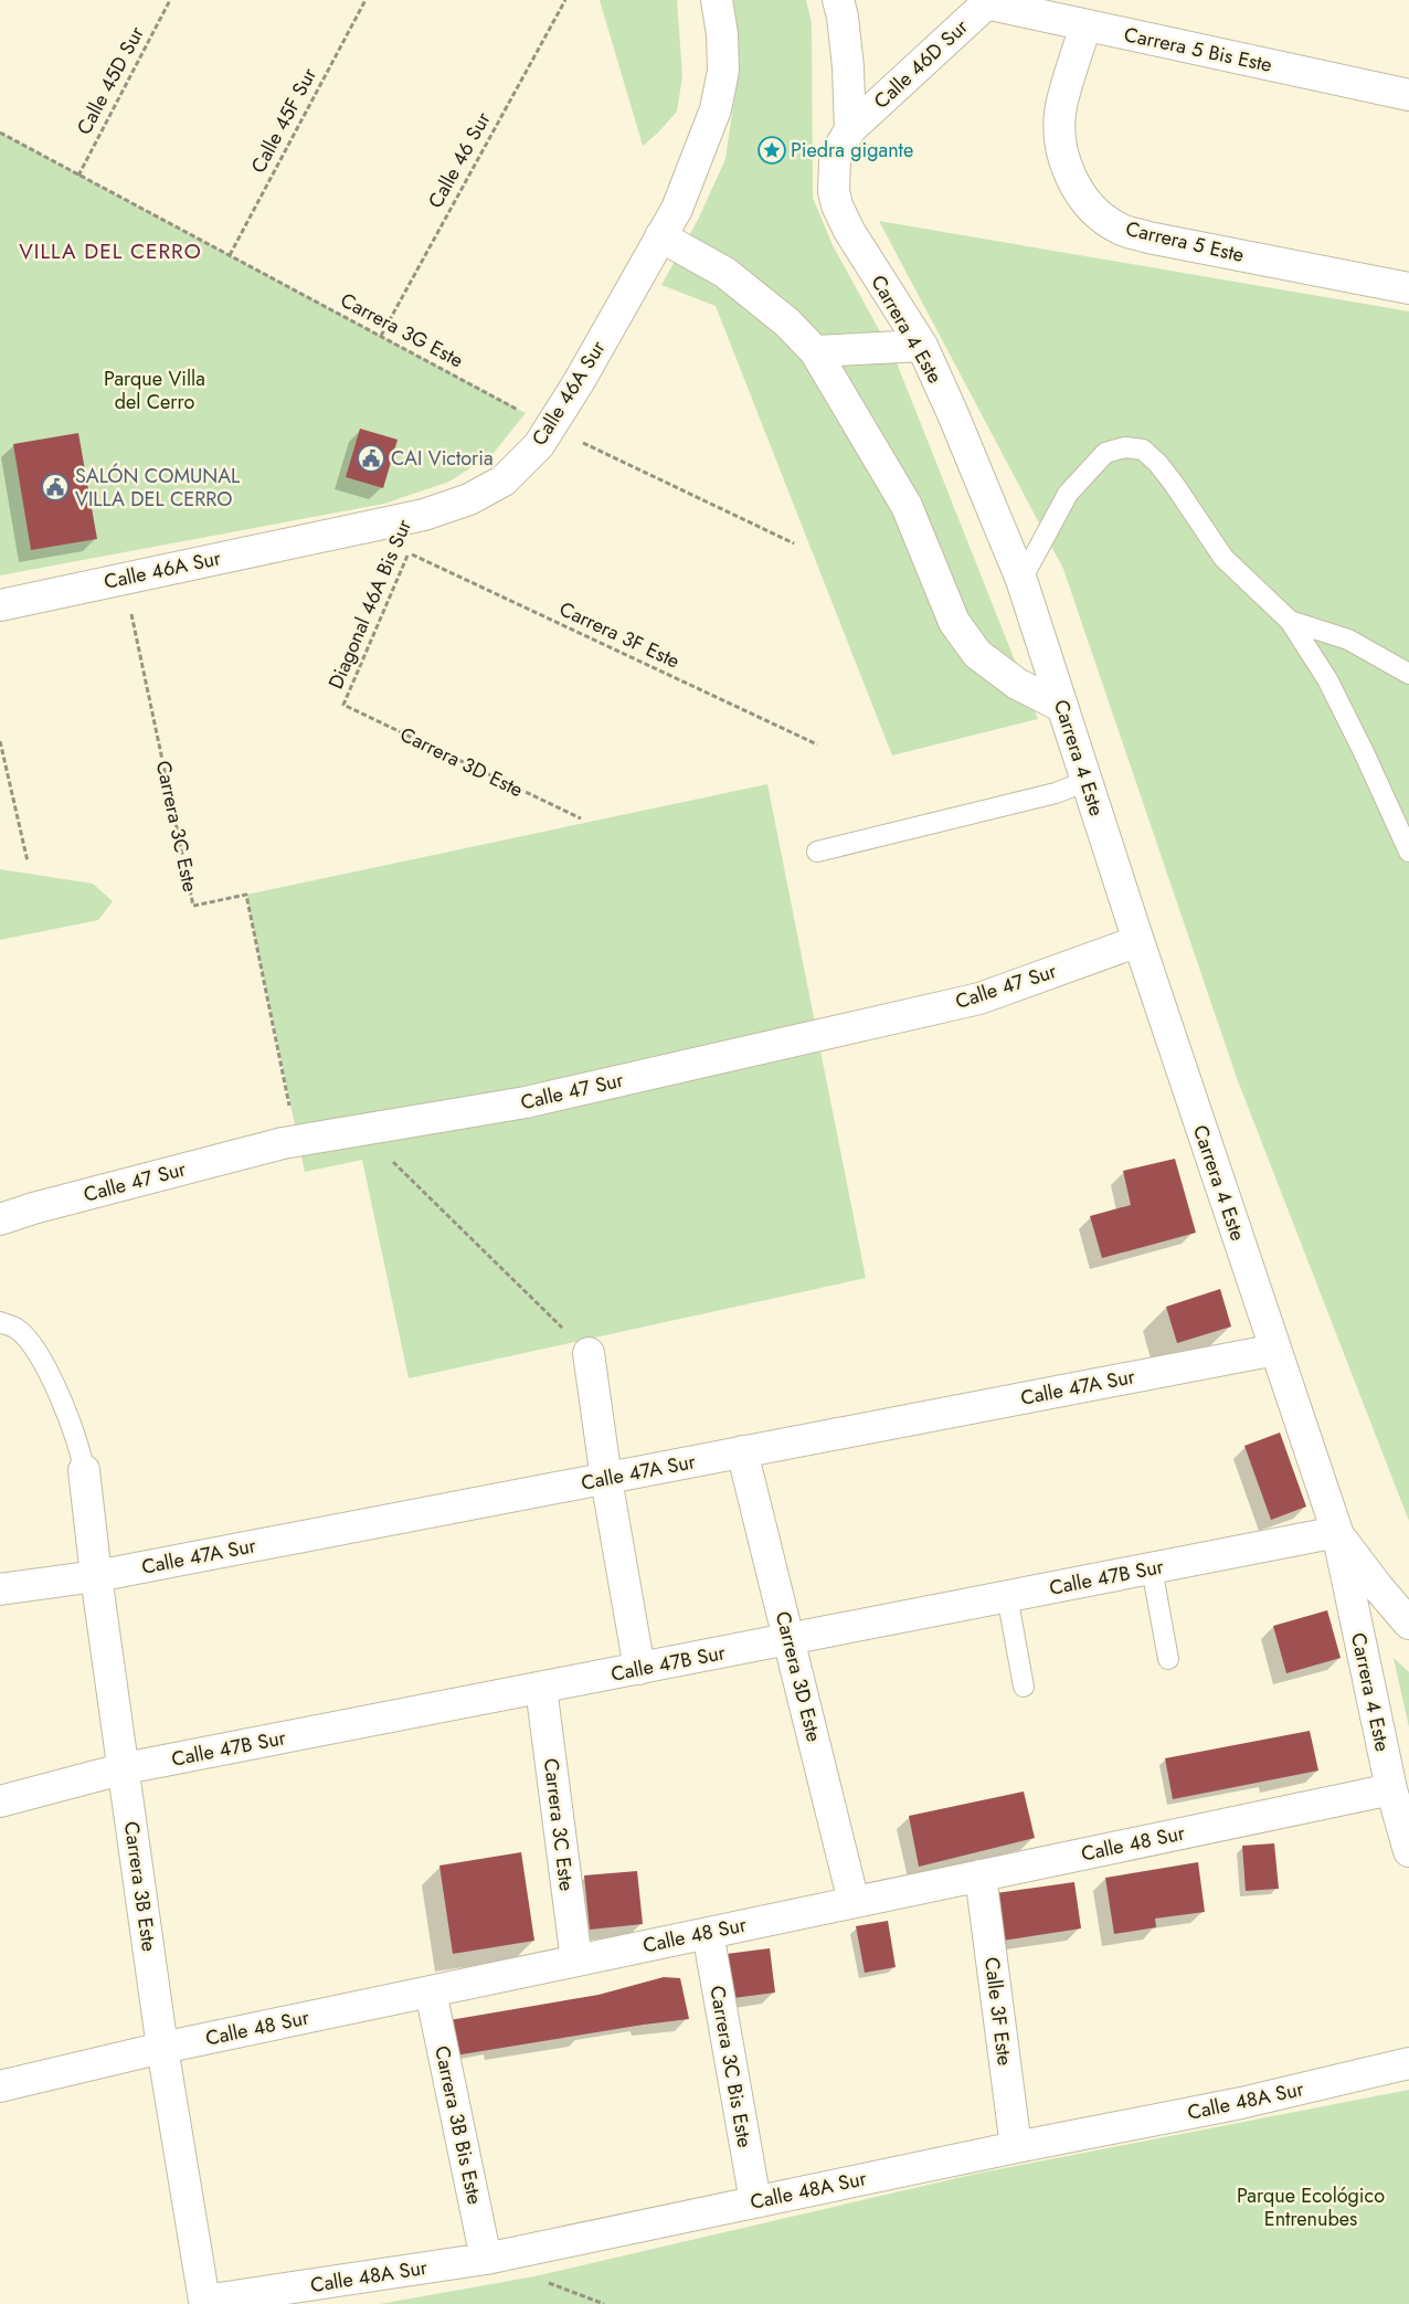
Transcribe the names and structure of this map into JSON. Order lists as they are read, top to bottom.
{
  "streets": {
    "street": [
      "Carrera 5 Bis Este",
      "Calle 46D Sur",
      "Carrera 5 Este",
      "Carrera 4 Este",
      "Calle 46A Sur",
      "Carrera 3D Este",
      "Carrera 3C Este",
      "Calle 47 Sur",
      "Calle 47A Sur",
      "Calle 47B Sur",
      "Calle 48 Sur",
      "Carrera 3B Este",
      "Calle 3F Este",
      "Carrera 3C Bis Este",
      "Calle 48A Sur",
      "Carrera 3B Bis Este"
    ],
    "path": [
      "Calle 45D Sur",
      "Calle 45F Sur",
      "Calle 46 Sur",
      "Carrera 3G Este",
      "Diagonal 46A Bis Sur",
      "Carrera 3F Este"
    ]
  },
  "crossings": [
    ["Carrera 5 Bis Este", "Calle 46D Sur"],
    ["Carrera 5 Bis Este", "Carrera 5 Este"],
    ["Calle 46D Sur", "Carrera 4 Este"],
    ["Calle 45D Sur", "Carrera 3G Este"],
    ["Calle 45F Sur", "Carrera 3G Este"],
    ["Calle 46 Sur", "Carrera 3G Este"],
    ["Carrera 4 Este", "Calle 47 Sur"],
    ["Carrera 4 Este", "Calle 47A Sur"],
    ["Carrera 4 Este", "Calle 47B Sur"],
    ["Carrera 4 Este", "Calle 48 Sur"],
    ["Carrera 3G Este", "Calle 46A Sur"],
    ["Calle 46A Sur", "Carrera 3C Este"],
    ["Diagonal 46A Bis Sur", "Carrera 3F Este"],
    ["Diagonal 46A Bis Sur", "Carrera 3D Este"],
    ["Carrera 3D Este", "Calle 47A Sur"],
    ["Carrera 3D Este", "Calle 47B Sur"],
    ["Carrera 3D Este", "Calle 48 Sur"],
    ["Carrera 3C Este", "Calle 47 Sur"],
    ["Carrera 3C Este", "Calle 47B Sur"],
    ["Carrera 3C Este", "Calle 48 Sur"],
    ["Calle 47A Sur", "Carrera 3B Este"],
    ["Calle 47B Sur", "Carrera 3B Este"],
    ["Calle 48 Sur", "Carrera 3B Este"],
    ["Calle 48 Sur", "Calle 3F Este"],
    ["Calle 48 Sur", "Carrera 3C Bis Este"],
    ["Calle 48 Sur", "Carrera 3B Bis Este"],
    ["Carrera 3B Este", "Calle 48A Sur"],
    ["Calle 3F Este", "Calle 48A Sur"],
    ["Carrera 3C Bis Este", "Calle 48A Sur"],
    ["Calle 48A Sur", "Carrera 3B Bis Este"]
  ],
  "districts": ["VILLA DEL CERRO"],
  "parks": ["Parque Villa del Cerro", "Parque Ecológico Entrenubes"],
  "places": {
    "place": ["Piedra gigante"],
    "public building": ["CAI Victoria", "SALÓN COMUNAL VILLA DEL CERRO"]
  }
}
